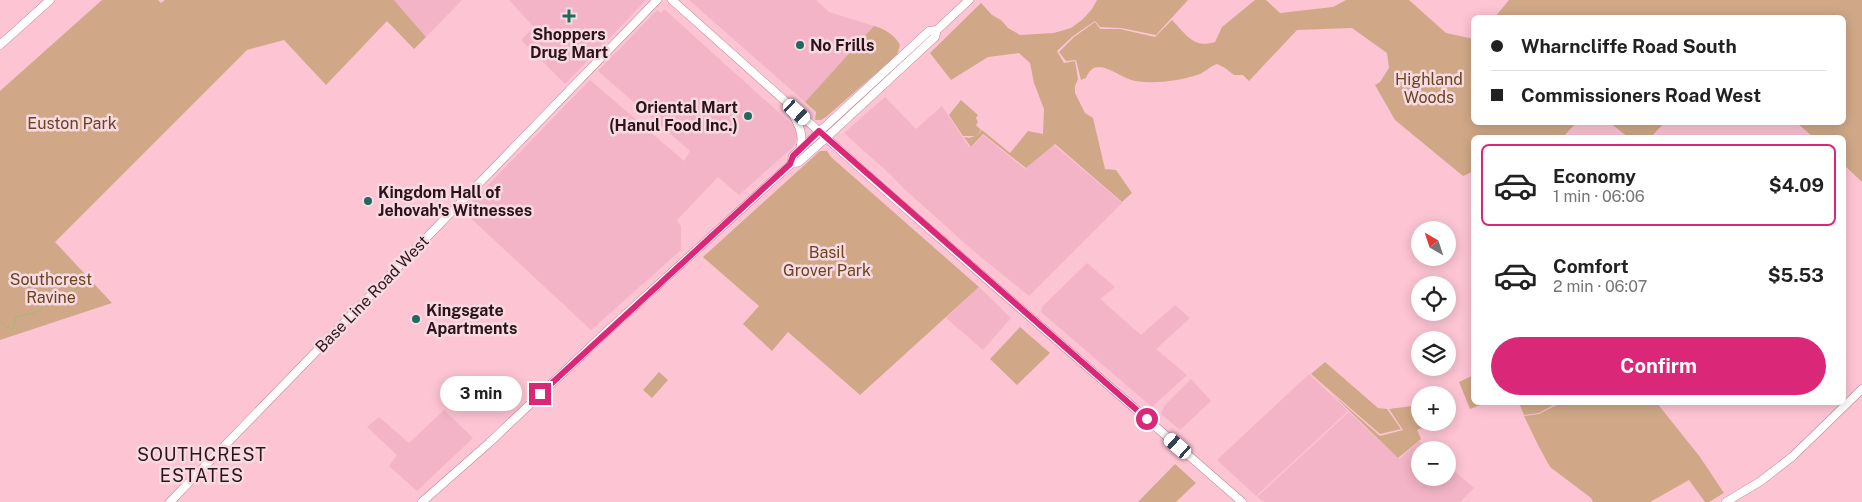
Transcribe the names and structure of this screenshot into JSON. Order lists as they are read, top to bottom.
{
  "streets": {
    "main road": ["Base Line Road West"]
  },
  "districts": ["SOUTHCREST ESTATES"],
  "parks": [
    "Highland Woods",
    "Euston Park",
    "Basil Grover Park",
    "Southcrest Ravine"
  ],
  "places": {
    "health": ["Shoppers Drug Mart"],
    "other": [
      "No Frills",
      "Oriental Mart (Hanul Food Inc.)",
      "Kingdom Hall of Jehovah's Witnesses",
      "Kingsgate Apartments"
    ]
  },
  "north": "top left",
  "page": {
    "banner": ["Wharncliffe Road South", "Commissioners Road West"],
    "list": [
      {
        "name": "Economy",
        "note": "1 min · 06:06",
        "value": "$4.09"
      },
      {
        "name": "Comfort",
        "note": "2 min · 06:07",
        "value": "$5.53"
      }
    ],
    "map_buttons": ["+", "−"],
    "buttons": "Confirm",
    "bubble": "3 min"
  }
}
